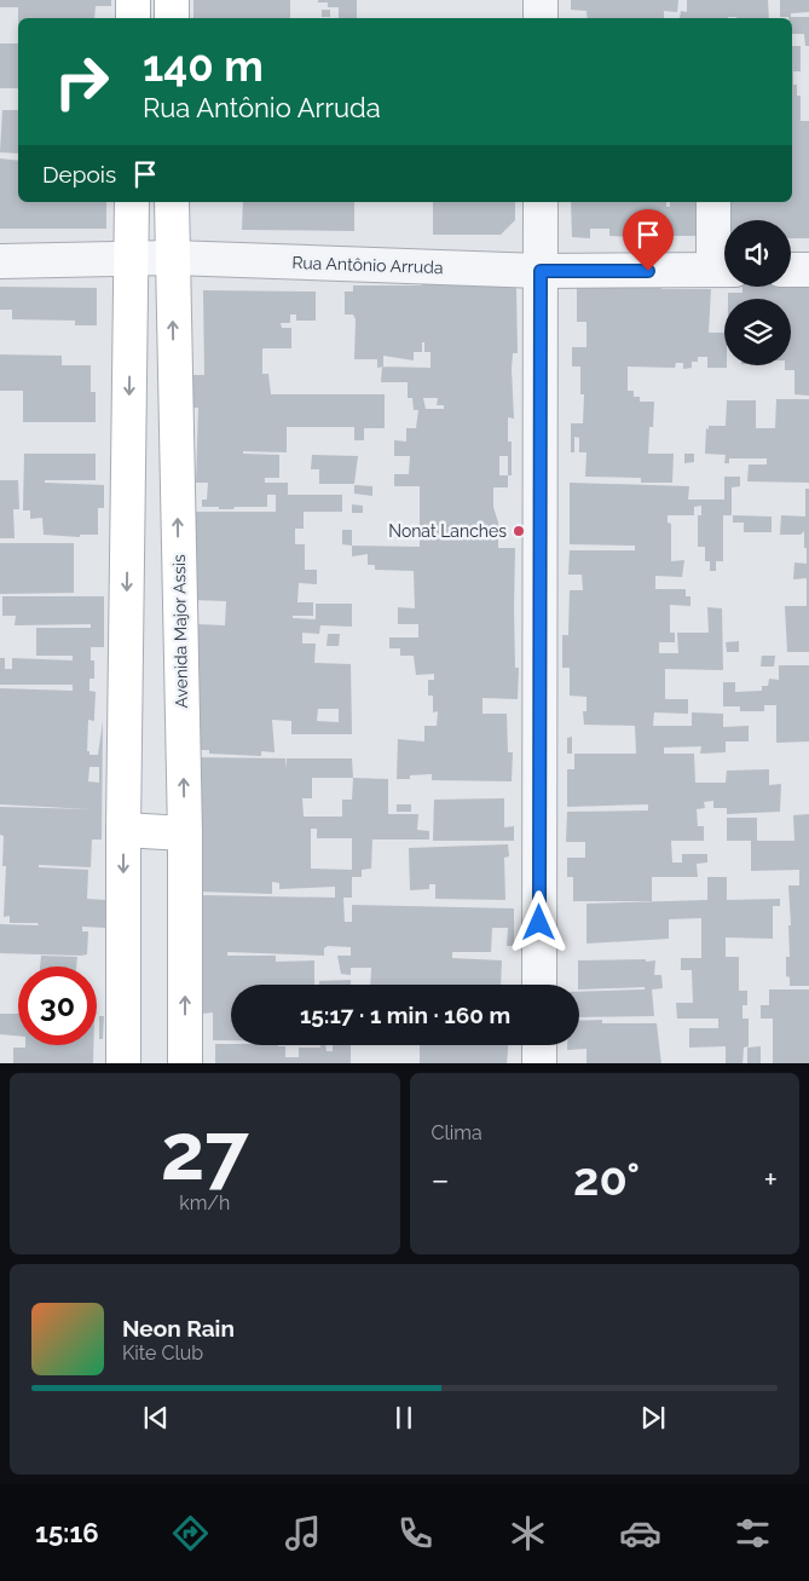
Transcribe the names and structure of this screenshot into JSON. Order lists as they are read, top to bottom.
{
  "streets": {
    "street": ["Rua Antônio Arruda", "Avenida Major Assis"]
  },
  "crossings": [
    ["Rua Antônio Arruda", "Avenida Major Assis"]
  ],
  "places": ["Nonat Lanches"],
  "page": {
    "turn": ["140 m", "Rua Antônio Arruda"],
    "then": "Depois",
    "limit": "30",
    "trip": "15:17 · 1 min · 160 m",
    "tile": [
      ["27", "km/h"],
      "Clima"
    ],
    "heat": ["−", "20°", "+"],
    "song": ["Neon Rain", "Kite Club"],
    "tabs": "15:16"
  }
}
